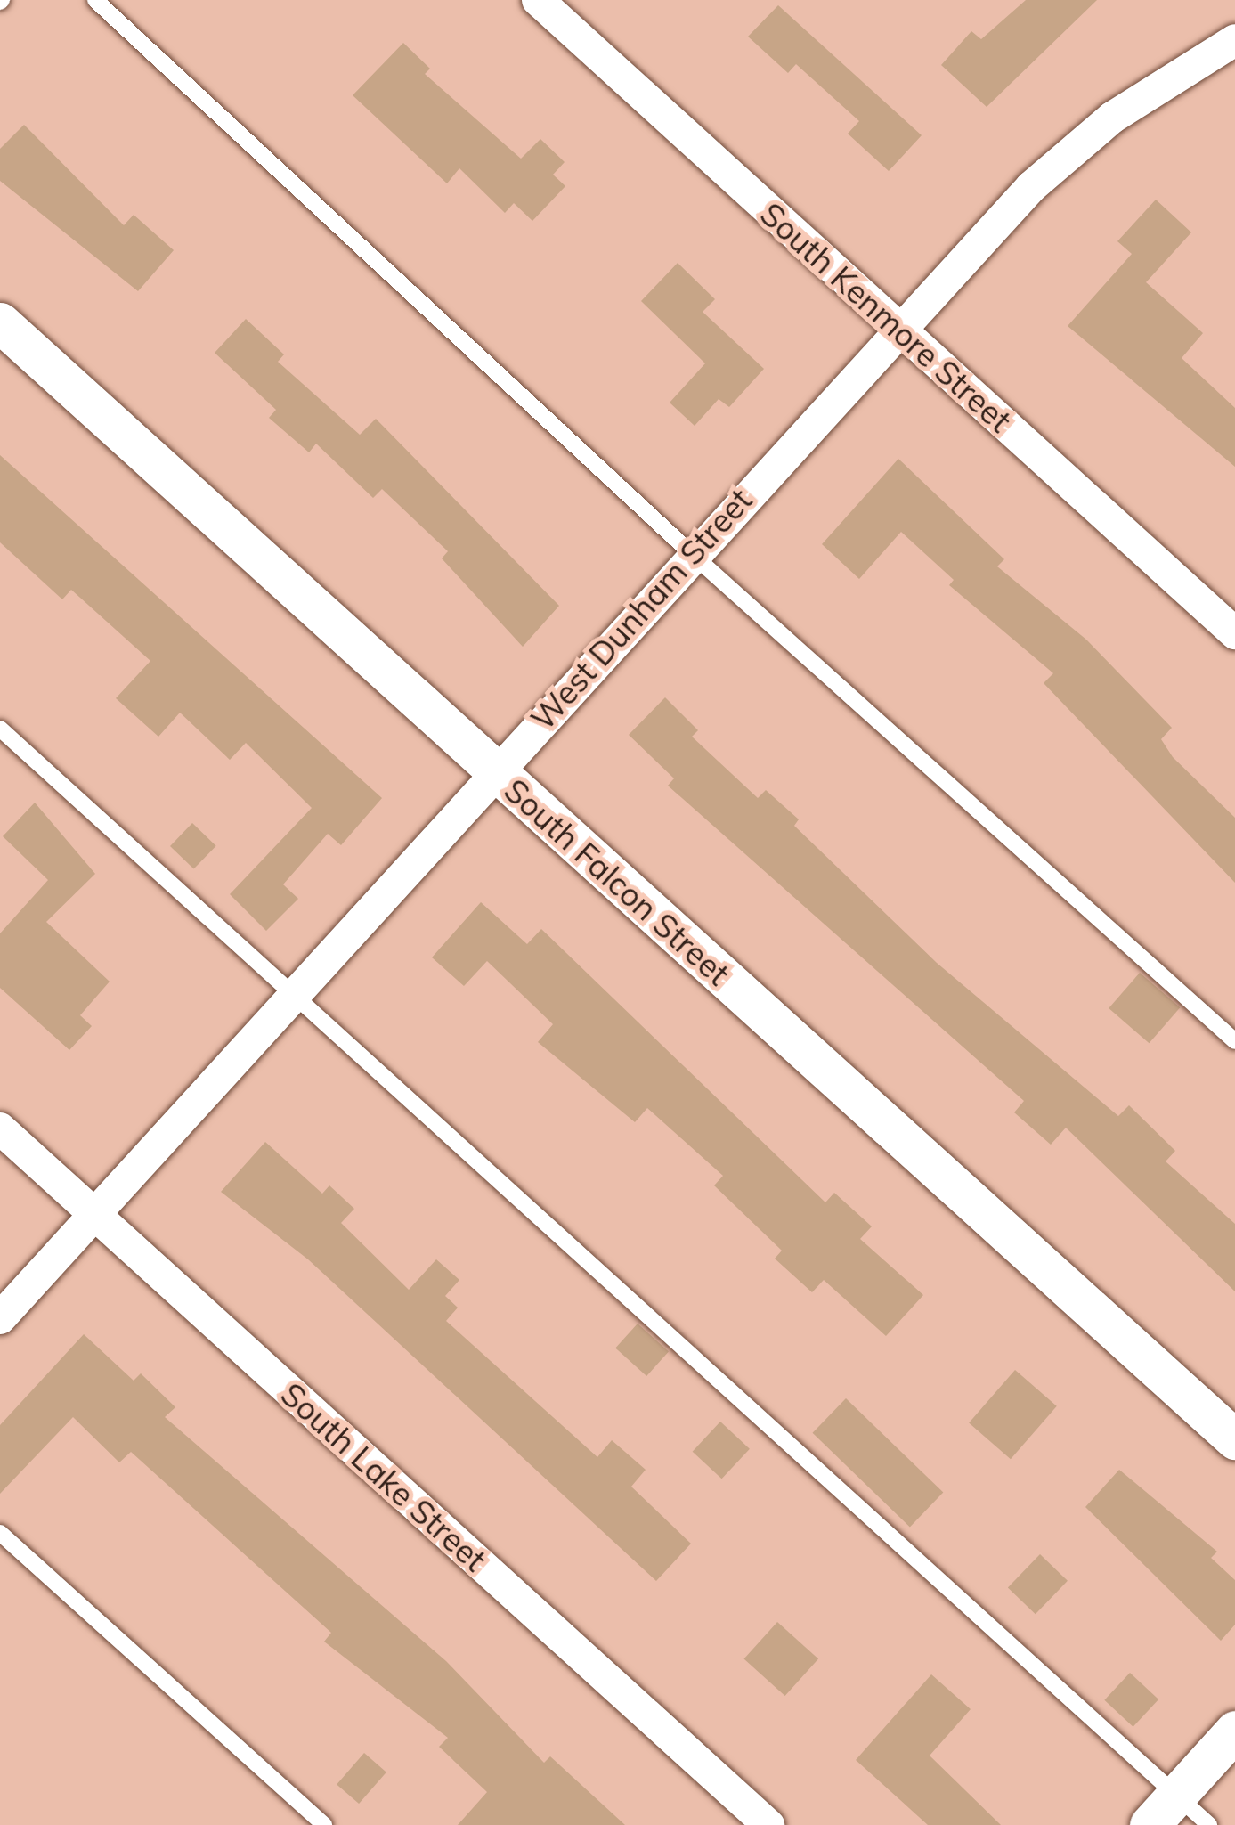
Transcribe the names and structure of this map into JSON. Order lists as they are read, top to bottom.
{
  "streets": {
    "street": [
      "South Kenmore Street",
      "West Dunham Street",
      "South Falcon Street",
      "South Lake Street"
    ]
  },
  "crossings": [
    ["South Kenmore Street", "West Dunham Street"],
    ["West Dunham Street", "South Falcon Street"],
    ["West Dunham Street", "South Lake Street"]
  ]
}
